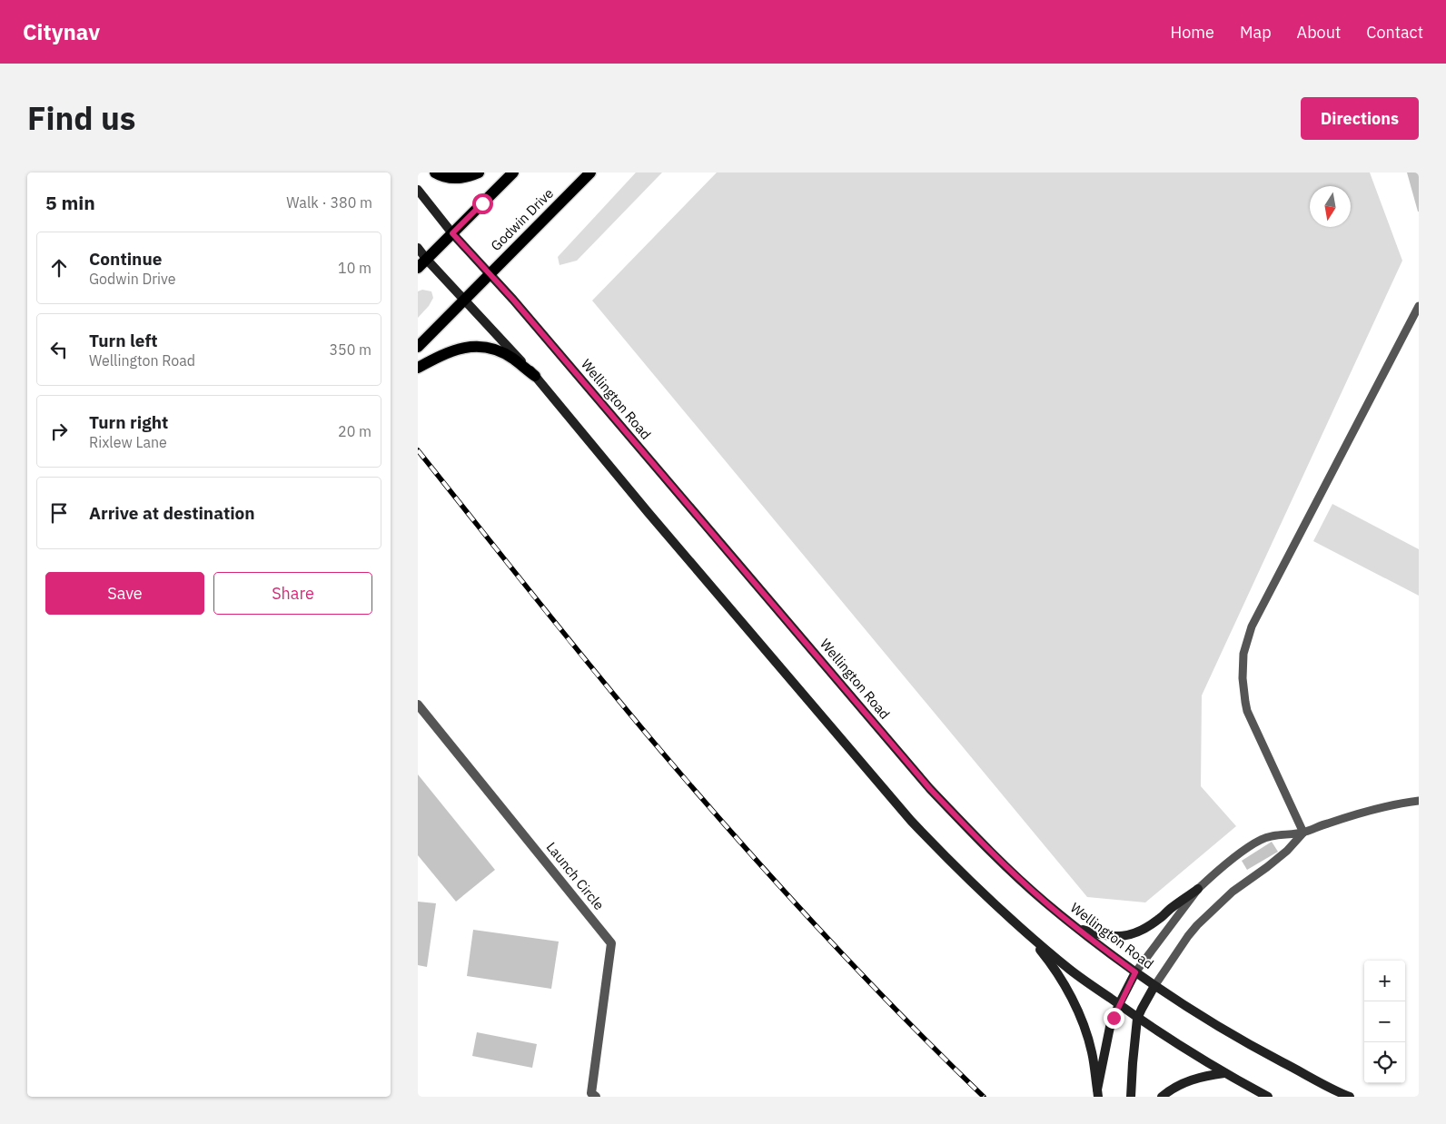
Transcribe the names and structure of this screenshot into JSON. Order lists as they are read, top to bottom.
{
  "streets": {
    "main road": ["Godwin Drive", "Wellington Road"],
    "street": ["Launch Circle"]
  },
  "crossings": [
    ["Godwin Drive", "Wellington Road"]
  ],
  "north": "bottom",
  "page": {
    "header": "Citynav",
    "nav": [
      "Home",
      "Map",
      "About",
      "Contact"
    ],
    "title": "Find us",
    "buttons": [
      "Directions",
      ["Save", "Share"]
    ],
    "heading": ["5 min", "Walk · 380 m"],
    "list": [
      ["Continue", "Godwin Drive", "10 m"],
      ["Turn left", "Wellington Road", "350 m"],
      ["Turn right", "Rixlew Lane", "20 m"],
      "Arrive at destination"
    ],
    "map_buttons": ["+", "−"]
  }
}
